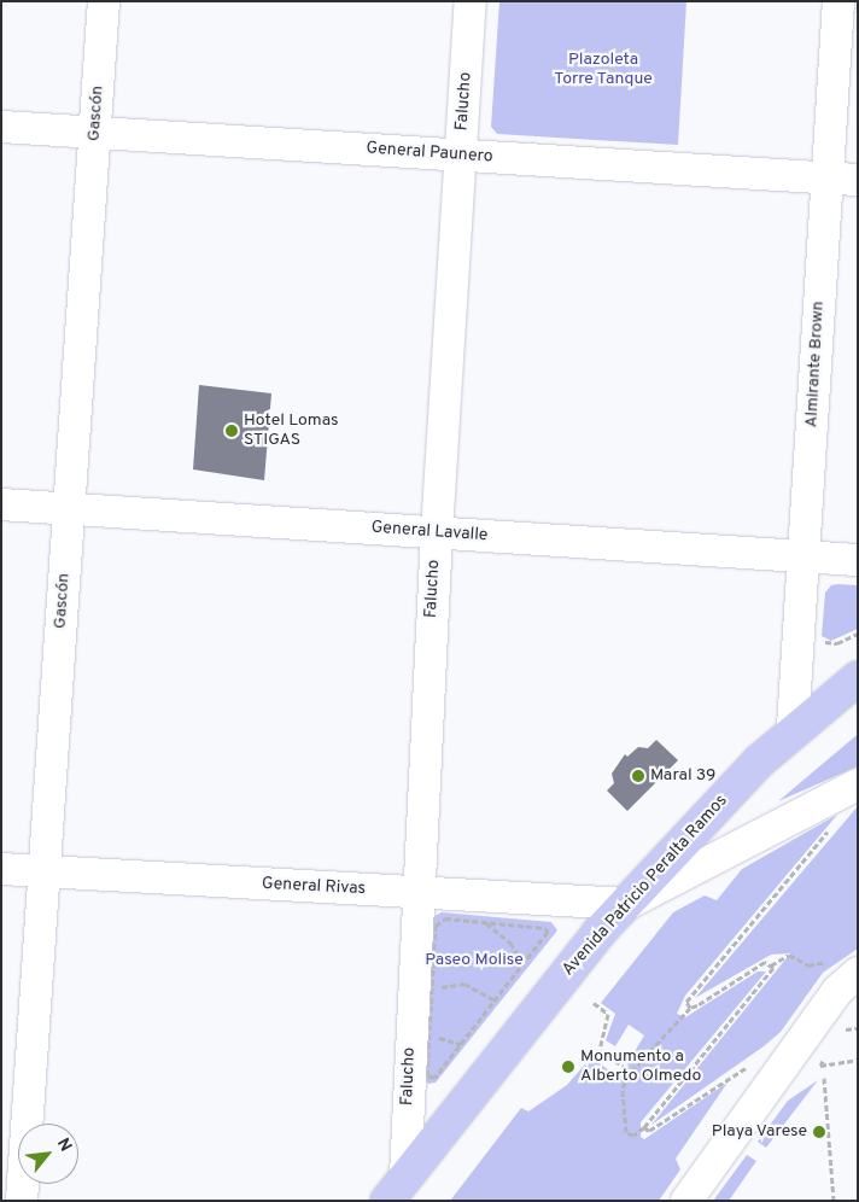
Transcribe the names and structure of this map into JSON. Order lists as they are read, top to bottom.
{
  "streets": {
    "main road": ["Avenida Patricio Peralta Ramos"],
    "street": [
      "Falucho",
      "Gascón",
      "General Paunero",
      "Almirante Brown",
      "General Lavalle",
      "General Rivas"
    ]
  },
  "crossings": [
    ["Falucho", "General Paunero"],
    ["Falucho", "General Lavalle"],
    ["Falucho", "Avenida Patricio Peralta Ramos"],
    ["Falucho", "General Rivas"],
    ["Gascón", "General Paunero"],
    ["Gascón", "General Lavalle"],
    ["Gascón", "General Rivas"],
    ["General Paunero", "Almirante Brown"],
    ["Almirante Brown", "General Lavalle"],
    ["Almirante Brown", "Avenida Patricio Peralta Ramos"],
    ["Avenida Patricio Peralta Ramos", "General Rivas"]
  ],
  "parks": ["Plazoleta Torre Tanque", "Paseo Molise"],
  "places": [
    "Hotel Lomas STIGAS",
    "Maral 39",
    "Monumento a Alberto Olmedo",
    "Playa Varese"
  ],
  "north": "top right"
}
